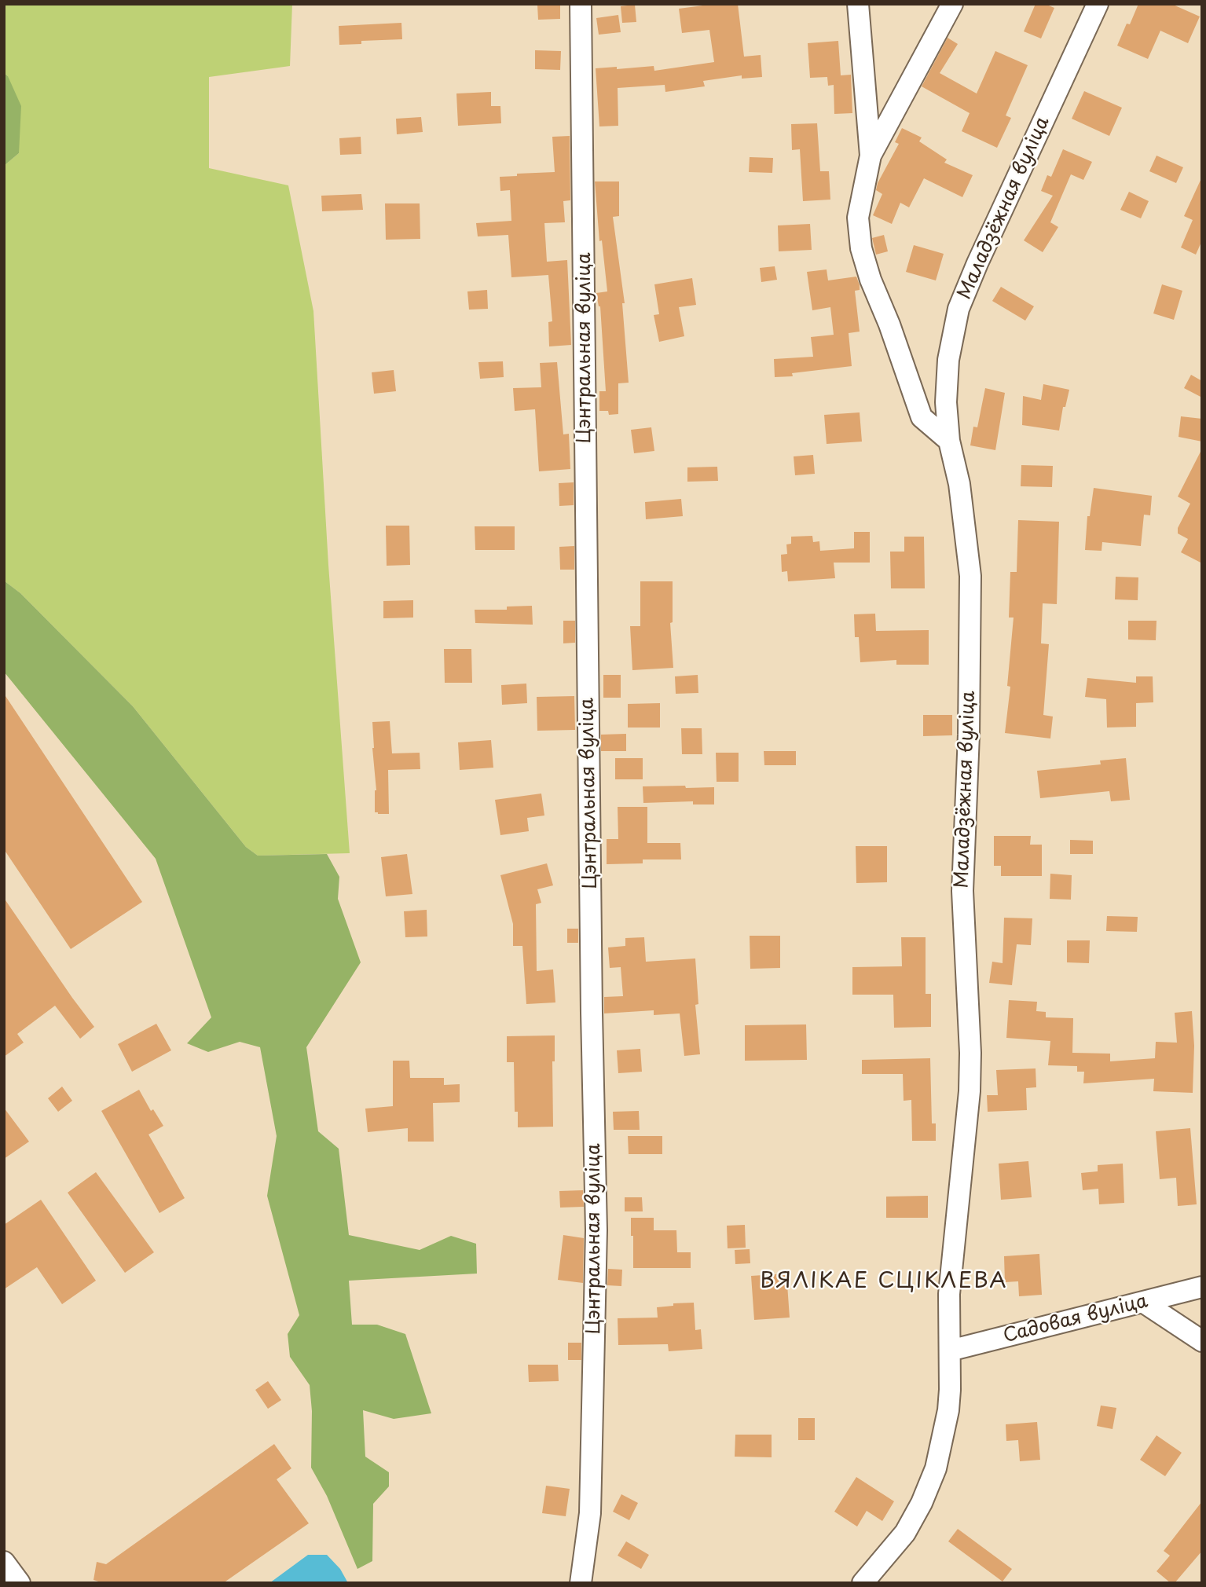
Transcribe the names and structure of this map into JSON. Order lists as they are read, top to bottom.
{
  "streets": {
    "street": ["Маладзёжная вуліца", "Цэнтральная вуліца", "Садовая вуліца"]
  },
  "crossings": [
    ["Маладзёжная вуліца", "Садовая вуліца"]
  ],
  "districts": ["ВЯЛІКАЕ СЦІКЛЕВА"]
}
